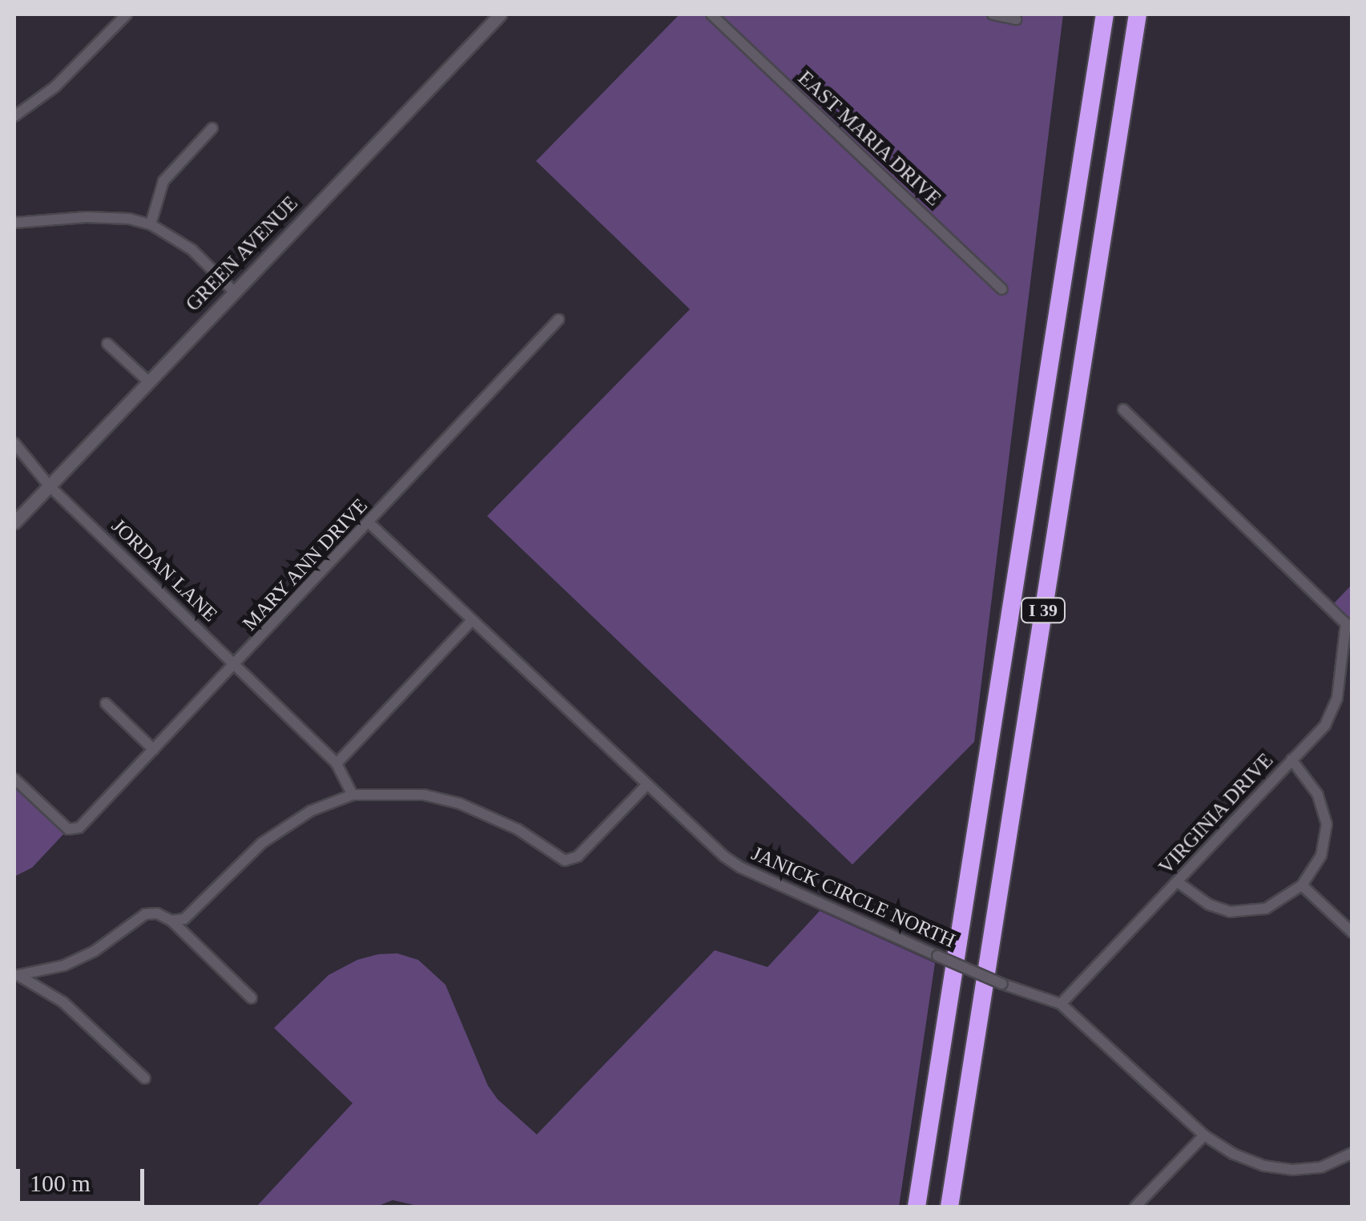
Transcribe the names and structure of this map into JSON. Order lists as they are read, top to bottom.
{
  "streets": {
    "highway": ["I 39"],
    "street": [
      "EAST MARIA DRIVE",
      "GREEN AVENUE",
      "MARY ANN DRIVE",
      "JORDAN LANE",
      "VIRGINIA DRIVE",
      "JANICK CIRCLE NORTH"
    ]
  },
  "crossings": [
    ["GREEN AVENUE", "JORDAN LANE"],
    ["MARY ANN DRIVE", "JORDAN LANE"],
    ["MARY ANN DRIVE", "JANICK CIRCLE NORTH"],
    ["VIRGINIA DRIVE", "JANICK CIRCLE NORTH"]
  ],
  "scale_bar": "100 m"
}
